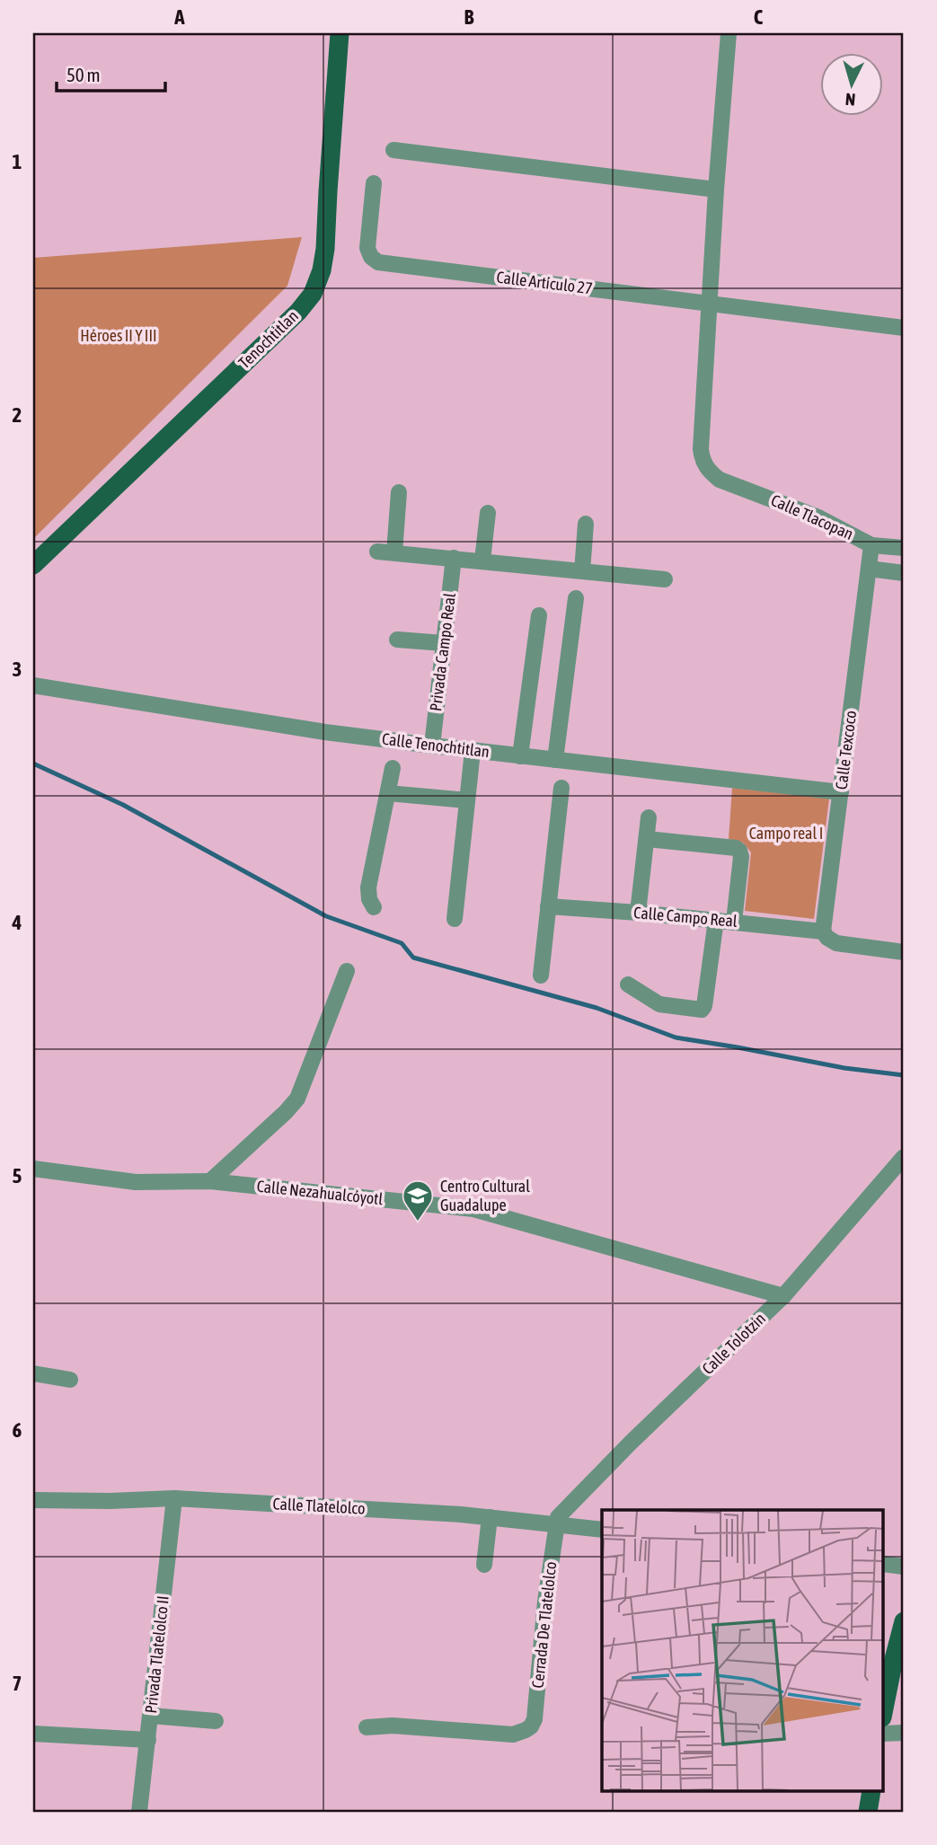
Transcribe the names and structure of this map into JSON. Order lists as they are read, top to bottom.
{
  "streets": {
    "main road": ["Tenochtitlan"],
    "street": [
      "Calle Artículo 27",
      "Calle Tlacopan",
      "Privada Campo Real",
      "Calle Tenochtitlan",
      "Calle Texcoco",
      "Calle Campo Real",
      "Calle Nezahualcóyotl",
      "Calle Tolotzin",
      "Calle Tlatelolco",
      "Cerrada De Tlatelolco",
      "Privada Tlatelolco II"
    ]
  },
  "crossings": [
    ["Calle Artículo 27", "Calle Tlacopan"],
    ["Calle Tlacopan", "Calle Texcoco"],
    ["Privada Campo Real", "Calle Tenochtitlan"],
    ["Calle Tenochtitlan", "Calle Texcoco"],
    ["Calle Texcoco", "Calle Campo Real"],
    ["Calle Nezahualcóyotl", "Calle Tolotzin"],
    ["Calle Tolotzin", "Calle Tlatelolco"],
    ["Calle Tolotzin", "Cerrada De Tlatelolco"],
    ["Calle Tlatelolco", "Cerrada De Tlatelolco"],
    ["Calle Tlatelolco", "Privada Tlatelolco II"]
  ],
  "parks": ["Héroes II Y III", "Campo real I"],
  "places": {
    "school or university": ["Centro Cultural Guadalupe"]
  },
  "scale_bar": "50 m",
  "north": "bottom",
  "grid": {
    "columns": ["A", "B", "C"],
    "rows": [
      "1",
      "2",
      "3",
      "4",
      "5",
      "6",
      "7"
    ]
  }
}
